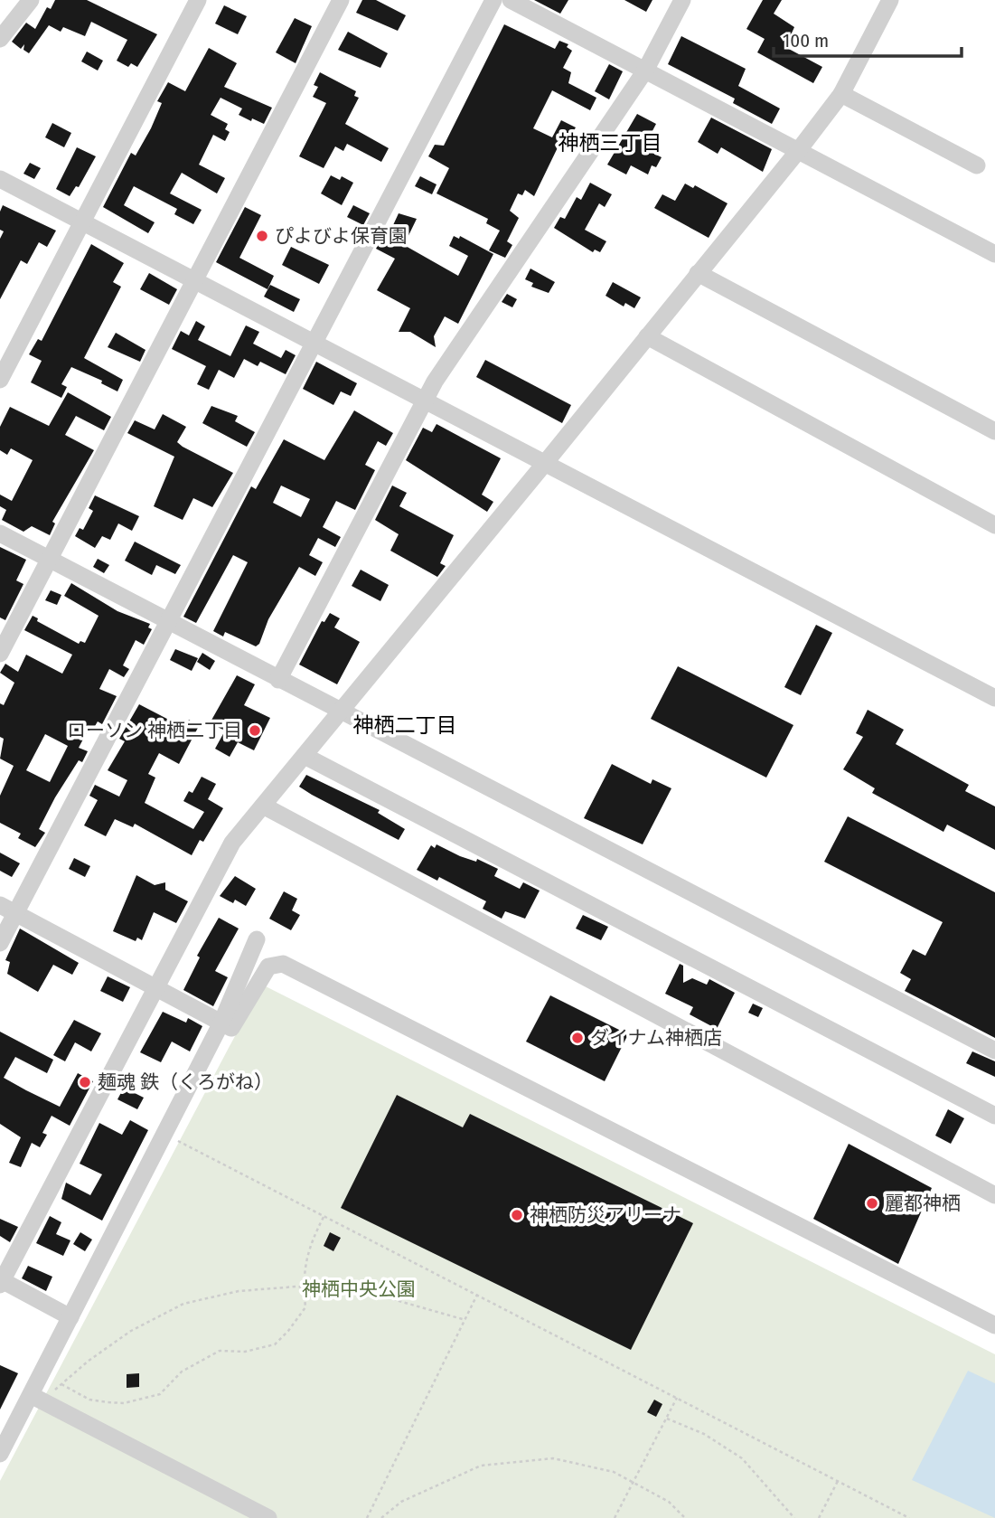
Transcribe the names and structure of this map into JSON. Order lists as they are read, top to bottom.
{
  "districts": ["神栖三丁目", "神栖二丁目"],
  "parks": ["神栖中央公園"],
  "places": [
    "ぴよびよ保育園",
    "ローソン 神栖二丁目",
    "ダイナム神栖店",
    "麺魂 鉄（くろがね）",
    "麗都神栖",
    "神栖防災アリーナ"
  ],
  "scale_bar": "100 m"
}
